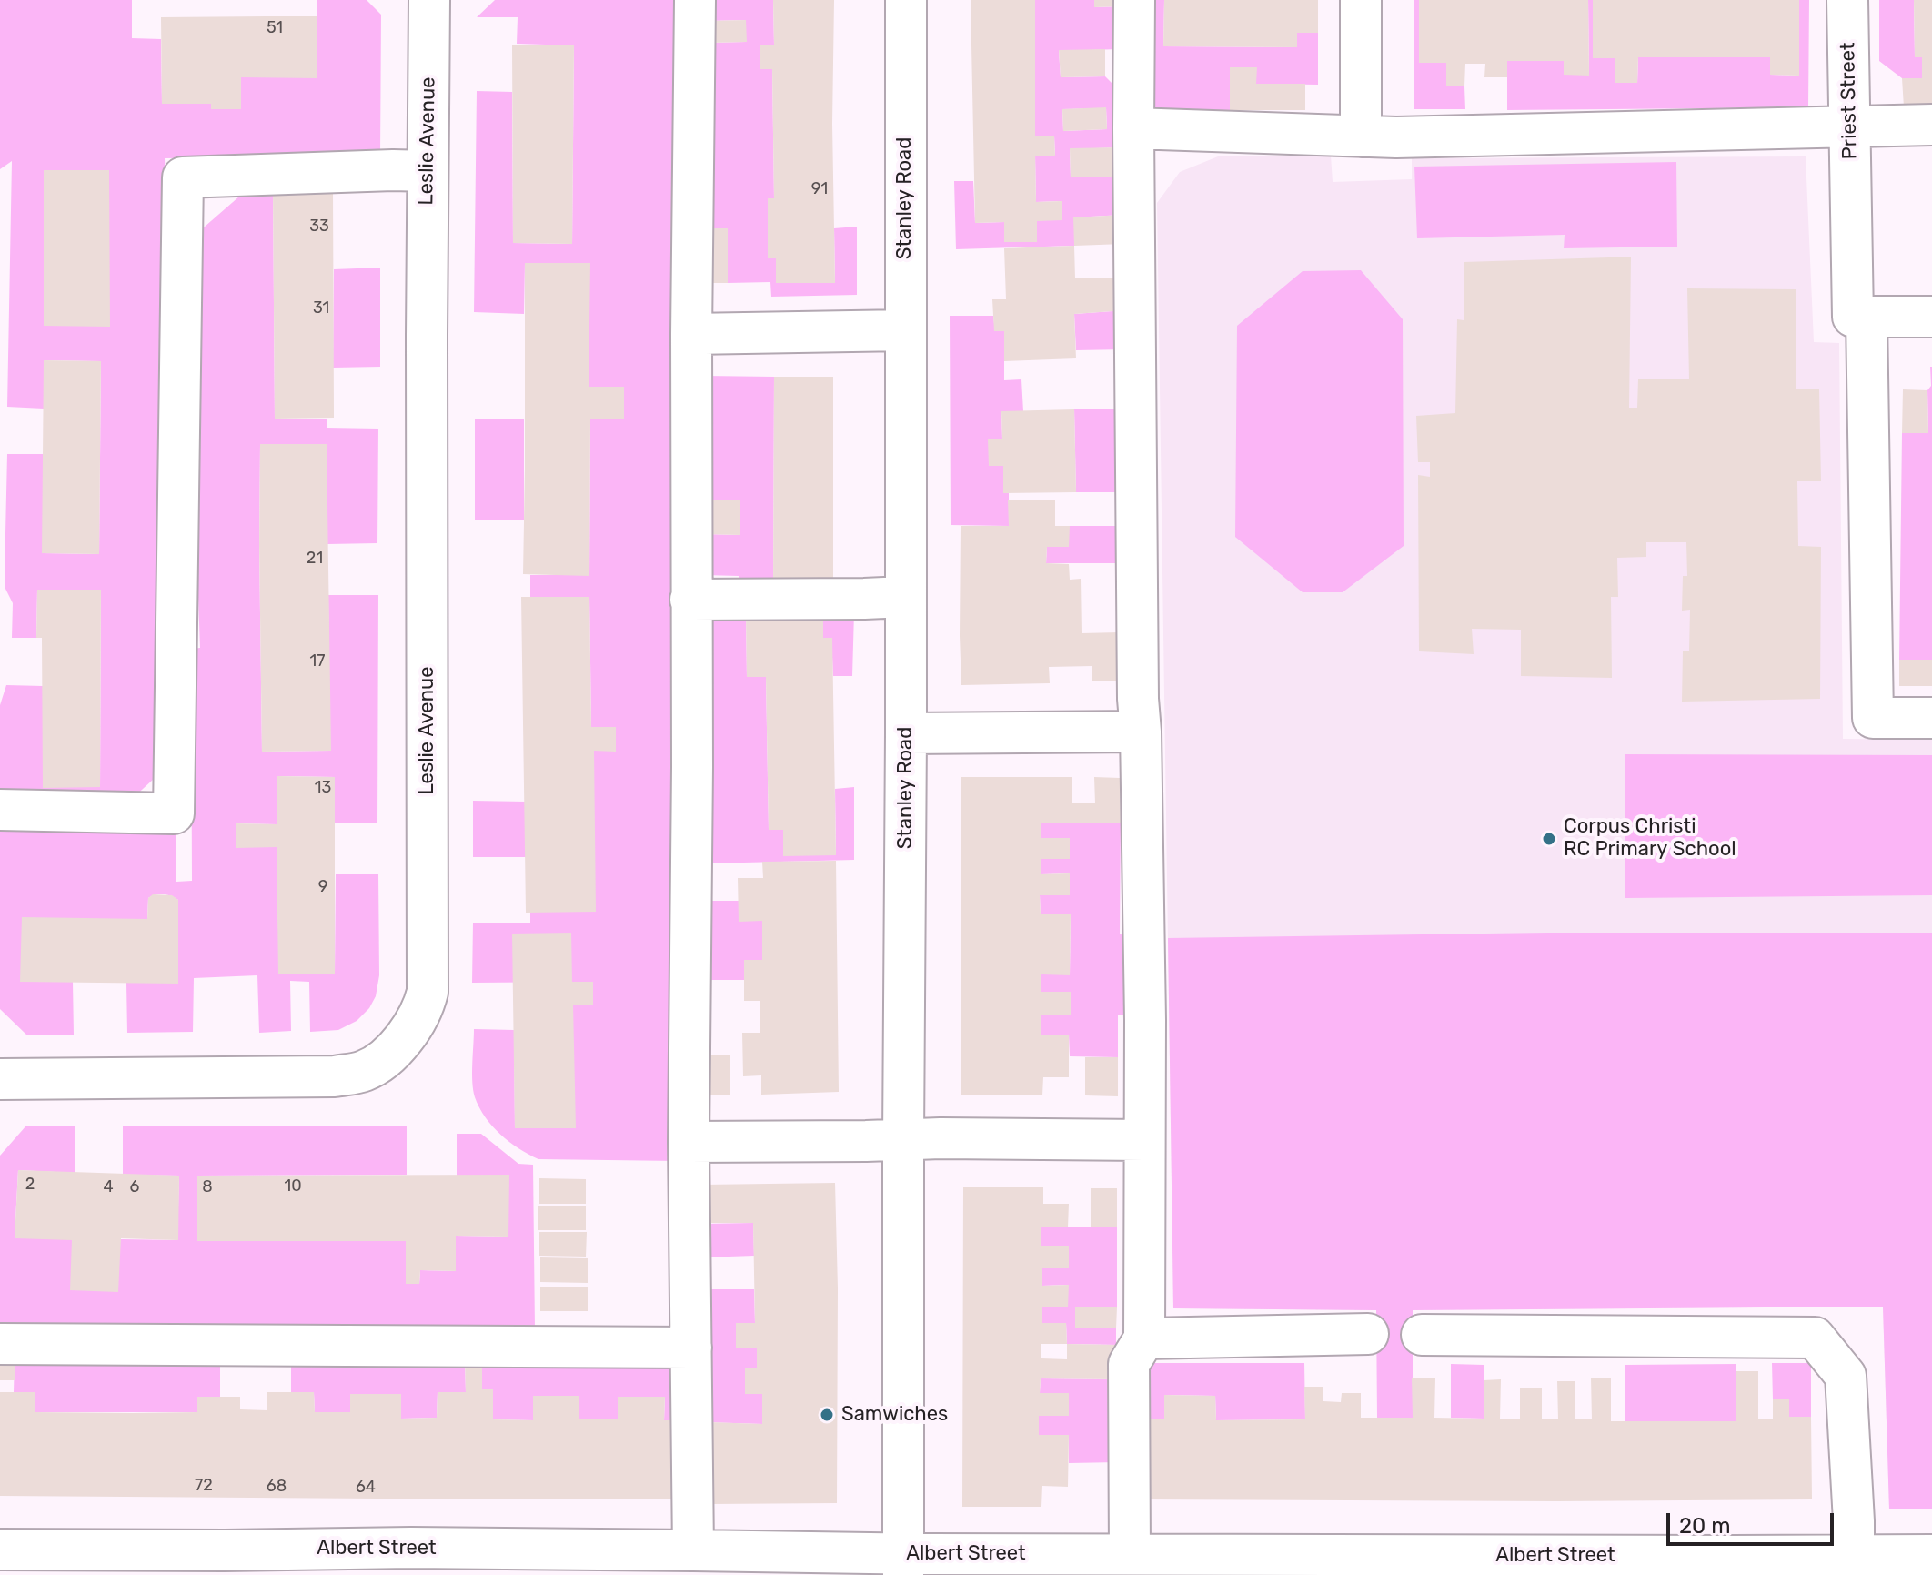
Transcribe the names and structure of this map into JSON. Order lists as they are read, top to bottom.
{
  "streets": {
    "street": [
      "Priest Street",
      "Leslie Avenue",
      "Stanley Road",
      "Albert Street"
    ]
  },
  "crossings": [
    ["Stanley Road", "Albert Street"]
  ],
  "places": ["Corpus Christi RC Primary School", "Samwiches"],
  "house_numbers": [
    "51",
    "91",
    "33",
    "31",
    "21",
    "17",
    "13",
    "9",
    "2",
    "10",
    "4",
    "6",
    "8",
    "72",
    "68",
    "64"
  ],
  "scale_bar": "20 m"
}
